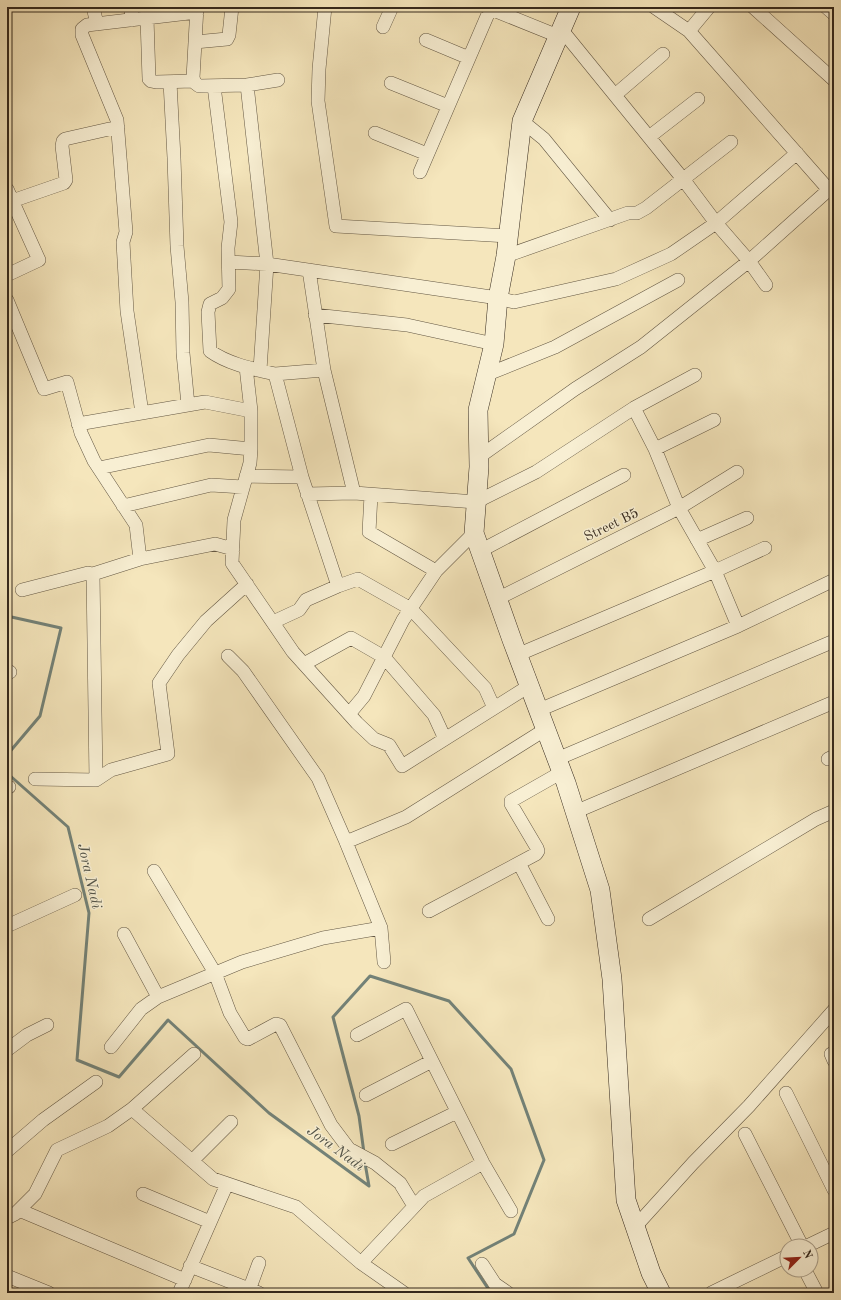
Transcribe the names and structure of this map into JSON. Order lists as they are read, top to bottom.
{
  "streets": {
    "street": ["Street B5"]
  },
  "water": ["Jora Nadi"],
  "north": "top right"
}
